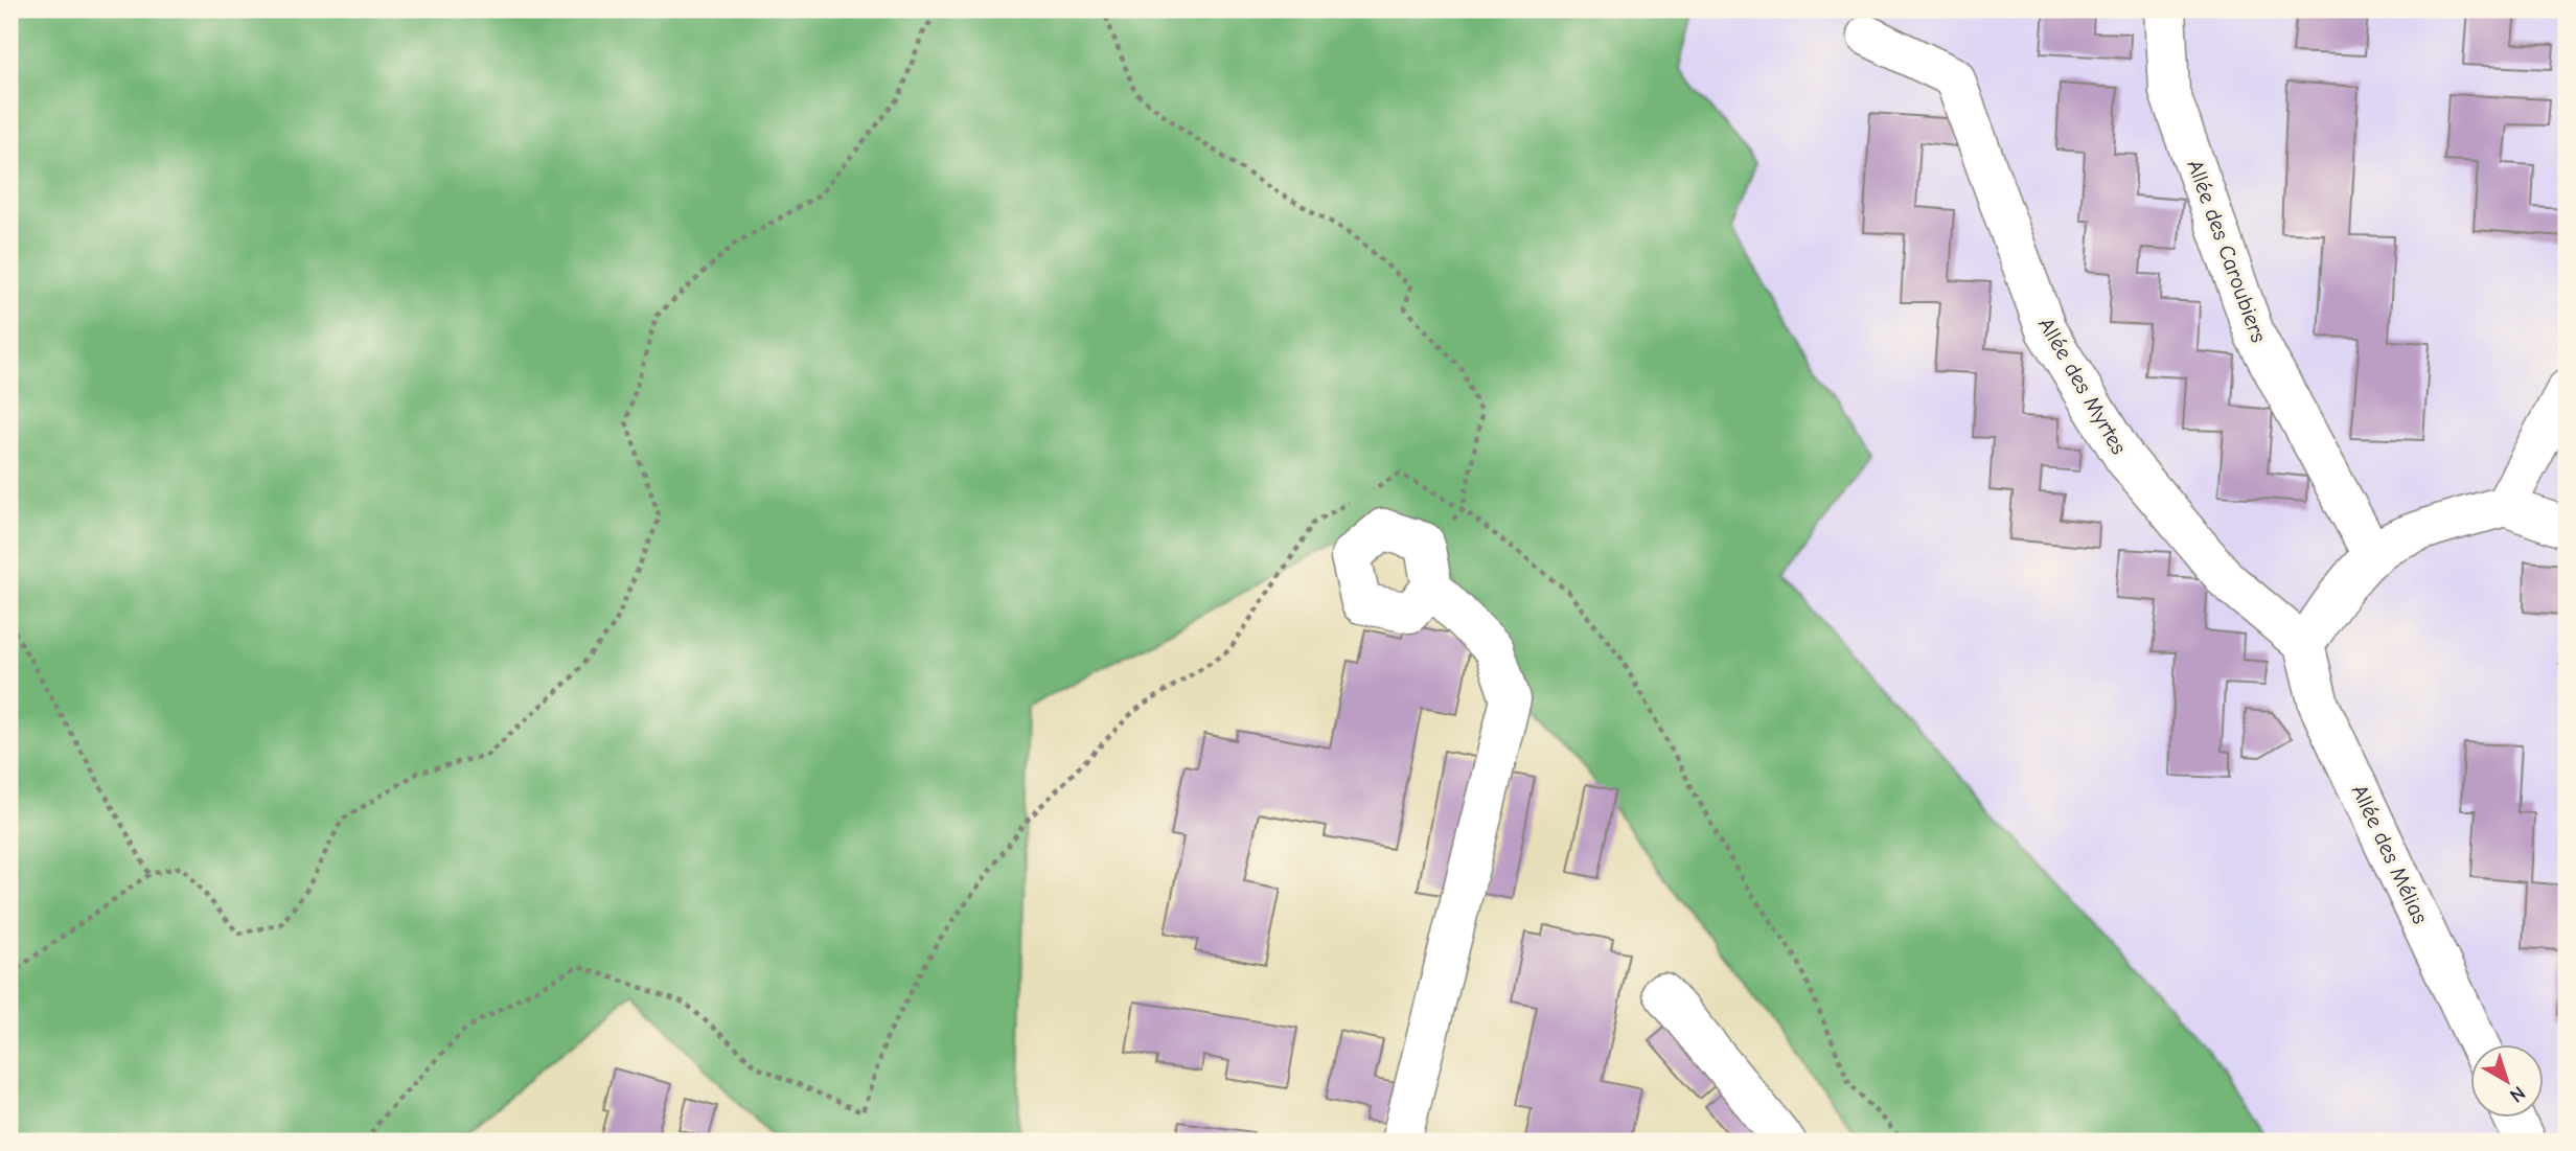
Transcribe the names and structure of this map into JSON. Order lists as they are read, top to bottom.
{
  "streets": {
    "street": ["Allée des Caroubiers", "Allée des Myrtes", "Allée des Mélias"]
  },
  "crossings": [
    ["Allée des Myrtes", "Allée des Mélias"]
  ],
  "north": "bottom right"
}
